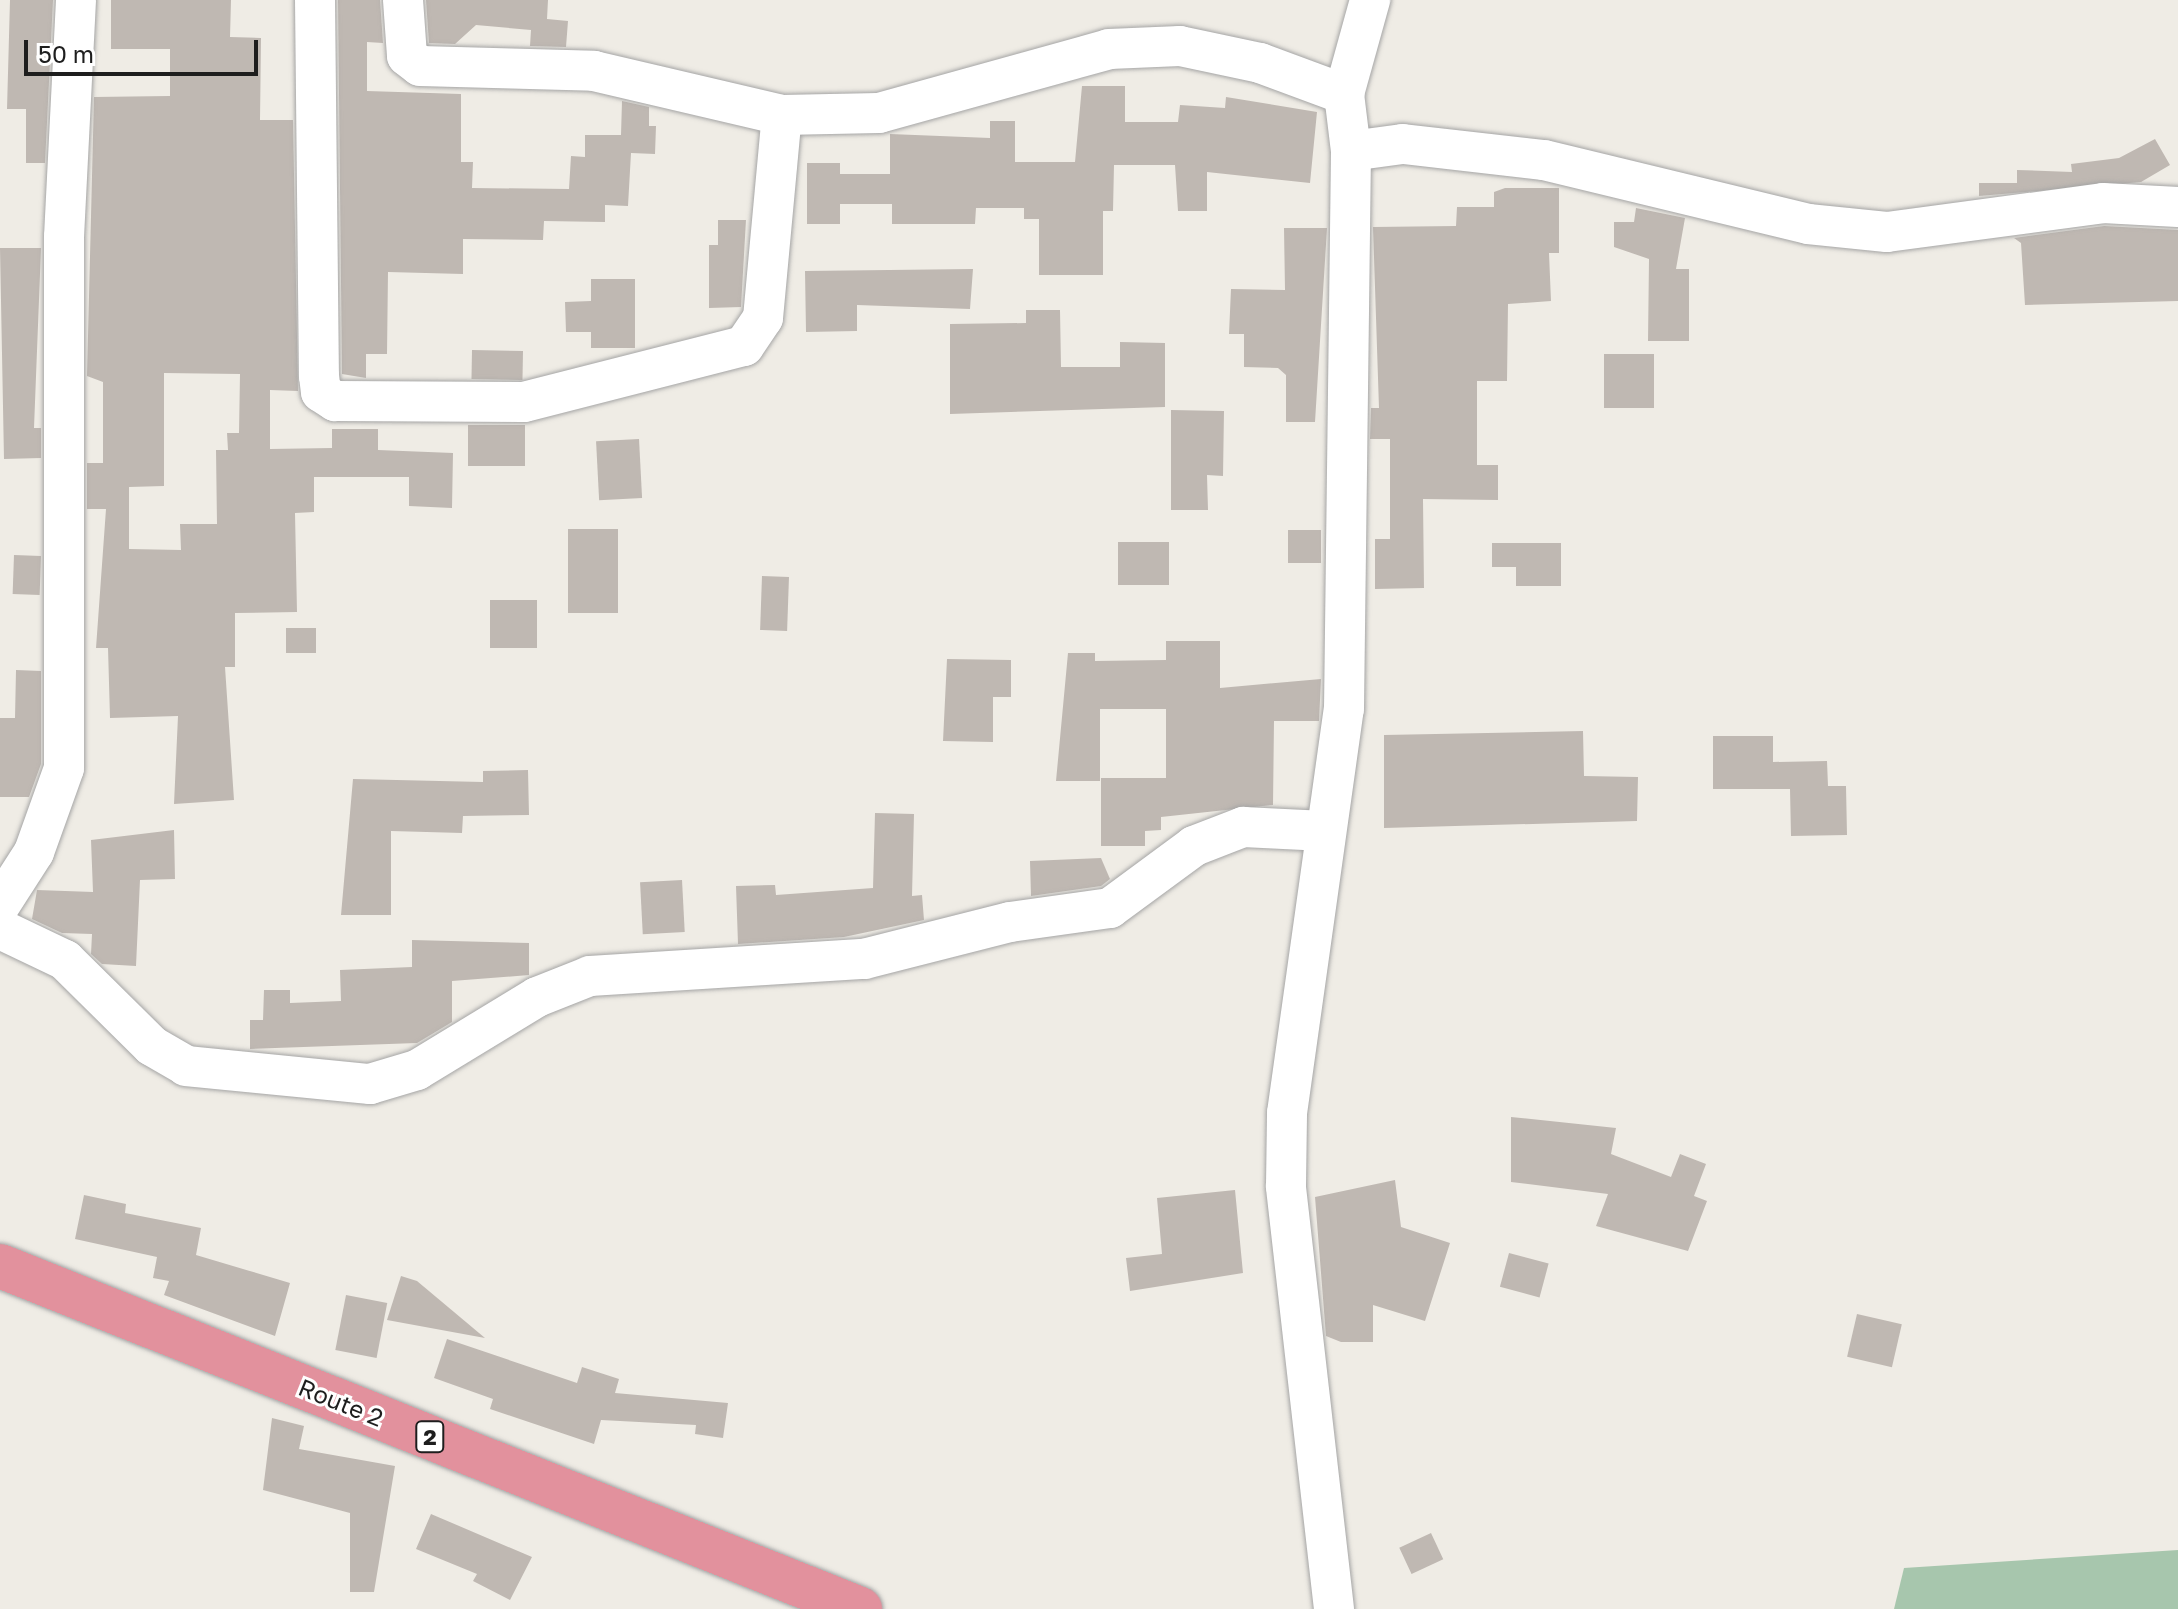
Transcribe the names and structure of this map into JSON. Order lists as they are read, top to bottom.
{
  "streets": {
    "highway": ["Route 2", "2"]
  },
  "scale_bar": "50 m"
}
